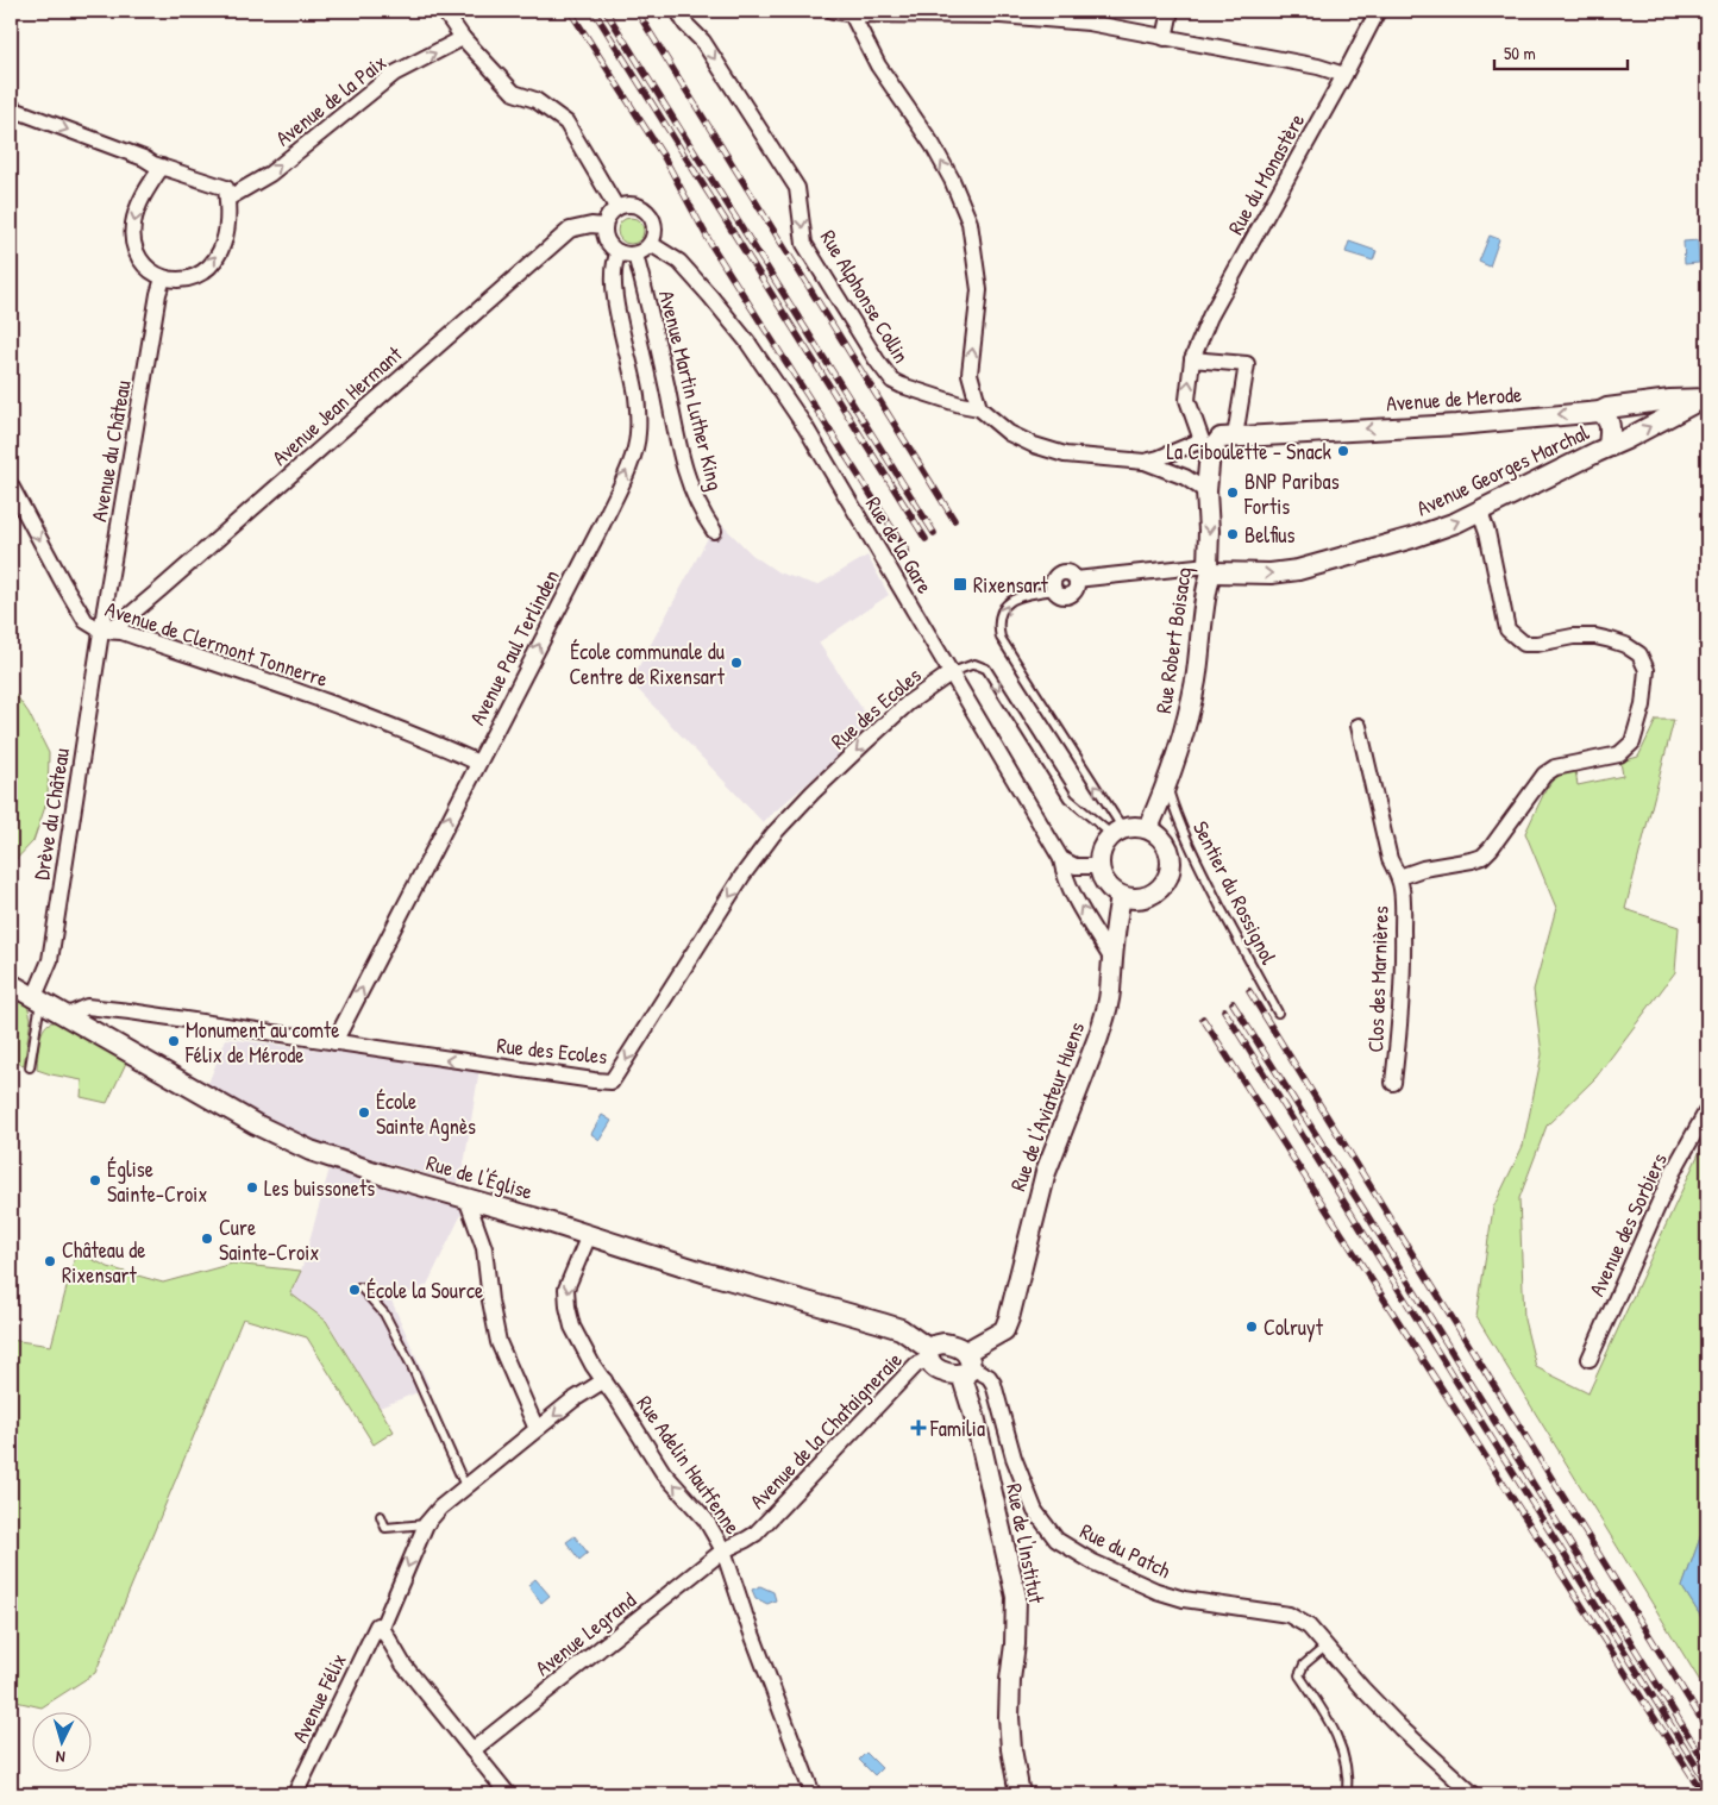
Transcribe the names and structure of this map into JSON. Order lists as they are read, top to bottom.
{
  "streets": {
    "street": [
      "Avenue de la Paix",
      "Rue du Monastère",
      "Rue Alphonse Collin",
      "Avenue Martin Luther King",
      "Avenue de Merode",
      "Avenue Jean Hermant",
      "Avenue du Château",
      "Avenue Georges Marchal",
      "Rue de la Gare",
      "Rue Robert Boisacq",
      "Avenue de Clermont Tonnerre",
      "Avenue Paul Terlinden",
      "Rue des Ecoles",
      "Drève du Château",
      "Clos des Marnières",
      "Rue de l'Aviateur Huens",
      "Rue de l'Église",
      "Avenue des Sorbiers",
      "Avenue de la Chataigneraie",
      "Rue Adelin Hautfenne",
      "Rue de l'Institut",
      "Rue du Patch",
      "Avenue Legrand",
      "Avenue Félix"
    ],
    "lane": ["Sentier du Rossignol"]
  },
  "crossings": [
    ["Avenue de la Paix", "Avenue du Château"],
    ["Rue du Monastère", "Rue Alphonse Collin"],
    ["Rue du Monastère", "Avenue de Merode"],
    ["Rue du Monastère", "Rue Robert Boisacq"],
    ["Rue Alphonse Collin", "Avenue de Merode"],
    ["Rue Alphonse Collin", "Rue Robert Boisacq"],
    ["Avenue Martin Luther King", "Avenue Jean Hermant"],
    ["Avenue Martin Luther King", "Rue de la Gare"],
    ["Avenue Martin Luther King", "Avenue Paul Terlinden"],
    ["Avenue de Merode", "Avenue Georges Marchal"],
    ["Avenue de Merode", "Rue Robert Boisacq"],
    ["Avenue Jean Hermant", "Avenue du Château"],
    ["Avenue Jean Hermant", "Rue de la Gare"],
    ["Avenue Jean Hermant", "Avenue de Clermont Tonnerre"],
    ["Avenue Jean Hermant", "Avenue Paul Terlinden"],
    ["Avenue Jean Hermant", "Drève du Château"],
    ["Avenue du Château", "Avenue de Clermont Tonnerre"],
    ["Avenue du Château", "Drève du Château"],
    ["Avenue Georges Marchal", "Rue Robert Boisacq"],
    ["Avenue Georges Marchal", "Clos des Marnières"],
    ["Rue de la Gare", "Avenue Paul Terlinden"],
    ["Rue de la Gare", "Rue des Ecoles"],
    ["Rue Robert Boisacq", "Sentier du Rossignol"],
    ["Rue Robert Boisacq", "Rue de l'Aviateur Huens"],
    ["Avenue de Clermont Tonnerre", "Avenue Paul Terlinden"],
    ["Avenue de Clermont Tonnerre", "Drève du Château"],
    ["Avenue Paul Terlinden", "Rue des Ecoles"],
    ["Rue des Ecoles", "Rue de l'Église"],
    ["Drève du Château", "Rue de l'Église"],
    ["Rue de l'Aviateur Huens", "Rue de l'Église"],
    ["Rue de l'Aviateur Huens", "Avenue de la Chataigneraie"],
    ["Rue de l'Aviateur Huens", "Rue de l'Institut"],
    ["Rue de l'Aviateur Huens", "Rue du Patch"],
    ["Rue de l'Église", "Avenue de la Chataigneraie"],
    ["Rue de l'Église", "Rue Adelin Hautfenne"],
    ["Rue de l'Église", "Rue de l'Institut"],
    ["Rue de l'Église", "Rue du Patch"],
    ["Avenue de la Chataigneraie", "Rue Adelin Hautfenne"],
    ["Avenue de la Chataigneraie", "Rue de l'Institut"],
    ["Avenue de la Chataigneraie", "Rue du Patch"],
    ["Avenue de la Chataigneraie", "Avenue Legrand"],
    ["Rue Adelin Hautfenne", "Avenue Legrand"],
    ["Rue de l'Institut", "Rue du Patch"]
  ],
  "one_way": [
    "Avenue de la Paix",
    "Rue Alphonse Collin",
    "Avenue de Merode",
    "Avenue Georges Marchal",
    "Avenue Paul Terlinden",
    "Rue des Ecoles"
  ],
  "places": {
    "other": [
      "La Ciboulette - Snack",
      "BNP Paribas Fortis",
      "Belfius",
      "École communale du Centre de Rixensart",
      "Monument au comte Félix de Mérode",
      "École Sainte Agnès",
      "Église Sainte-Croix",
      "Les buissonets",
      "Cure Sainte-Croix",
      "Château de Rixensart",
      "École la Source",
      "Colruyt"
    ],
    "transit": ["Rixensart"],
    "health": ["Familia"]
  },
  "scale_bar": "50 m",
  "north": "bottom"
}
